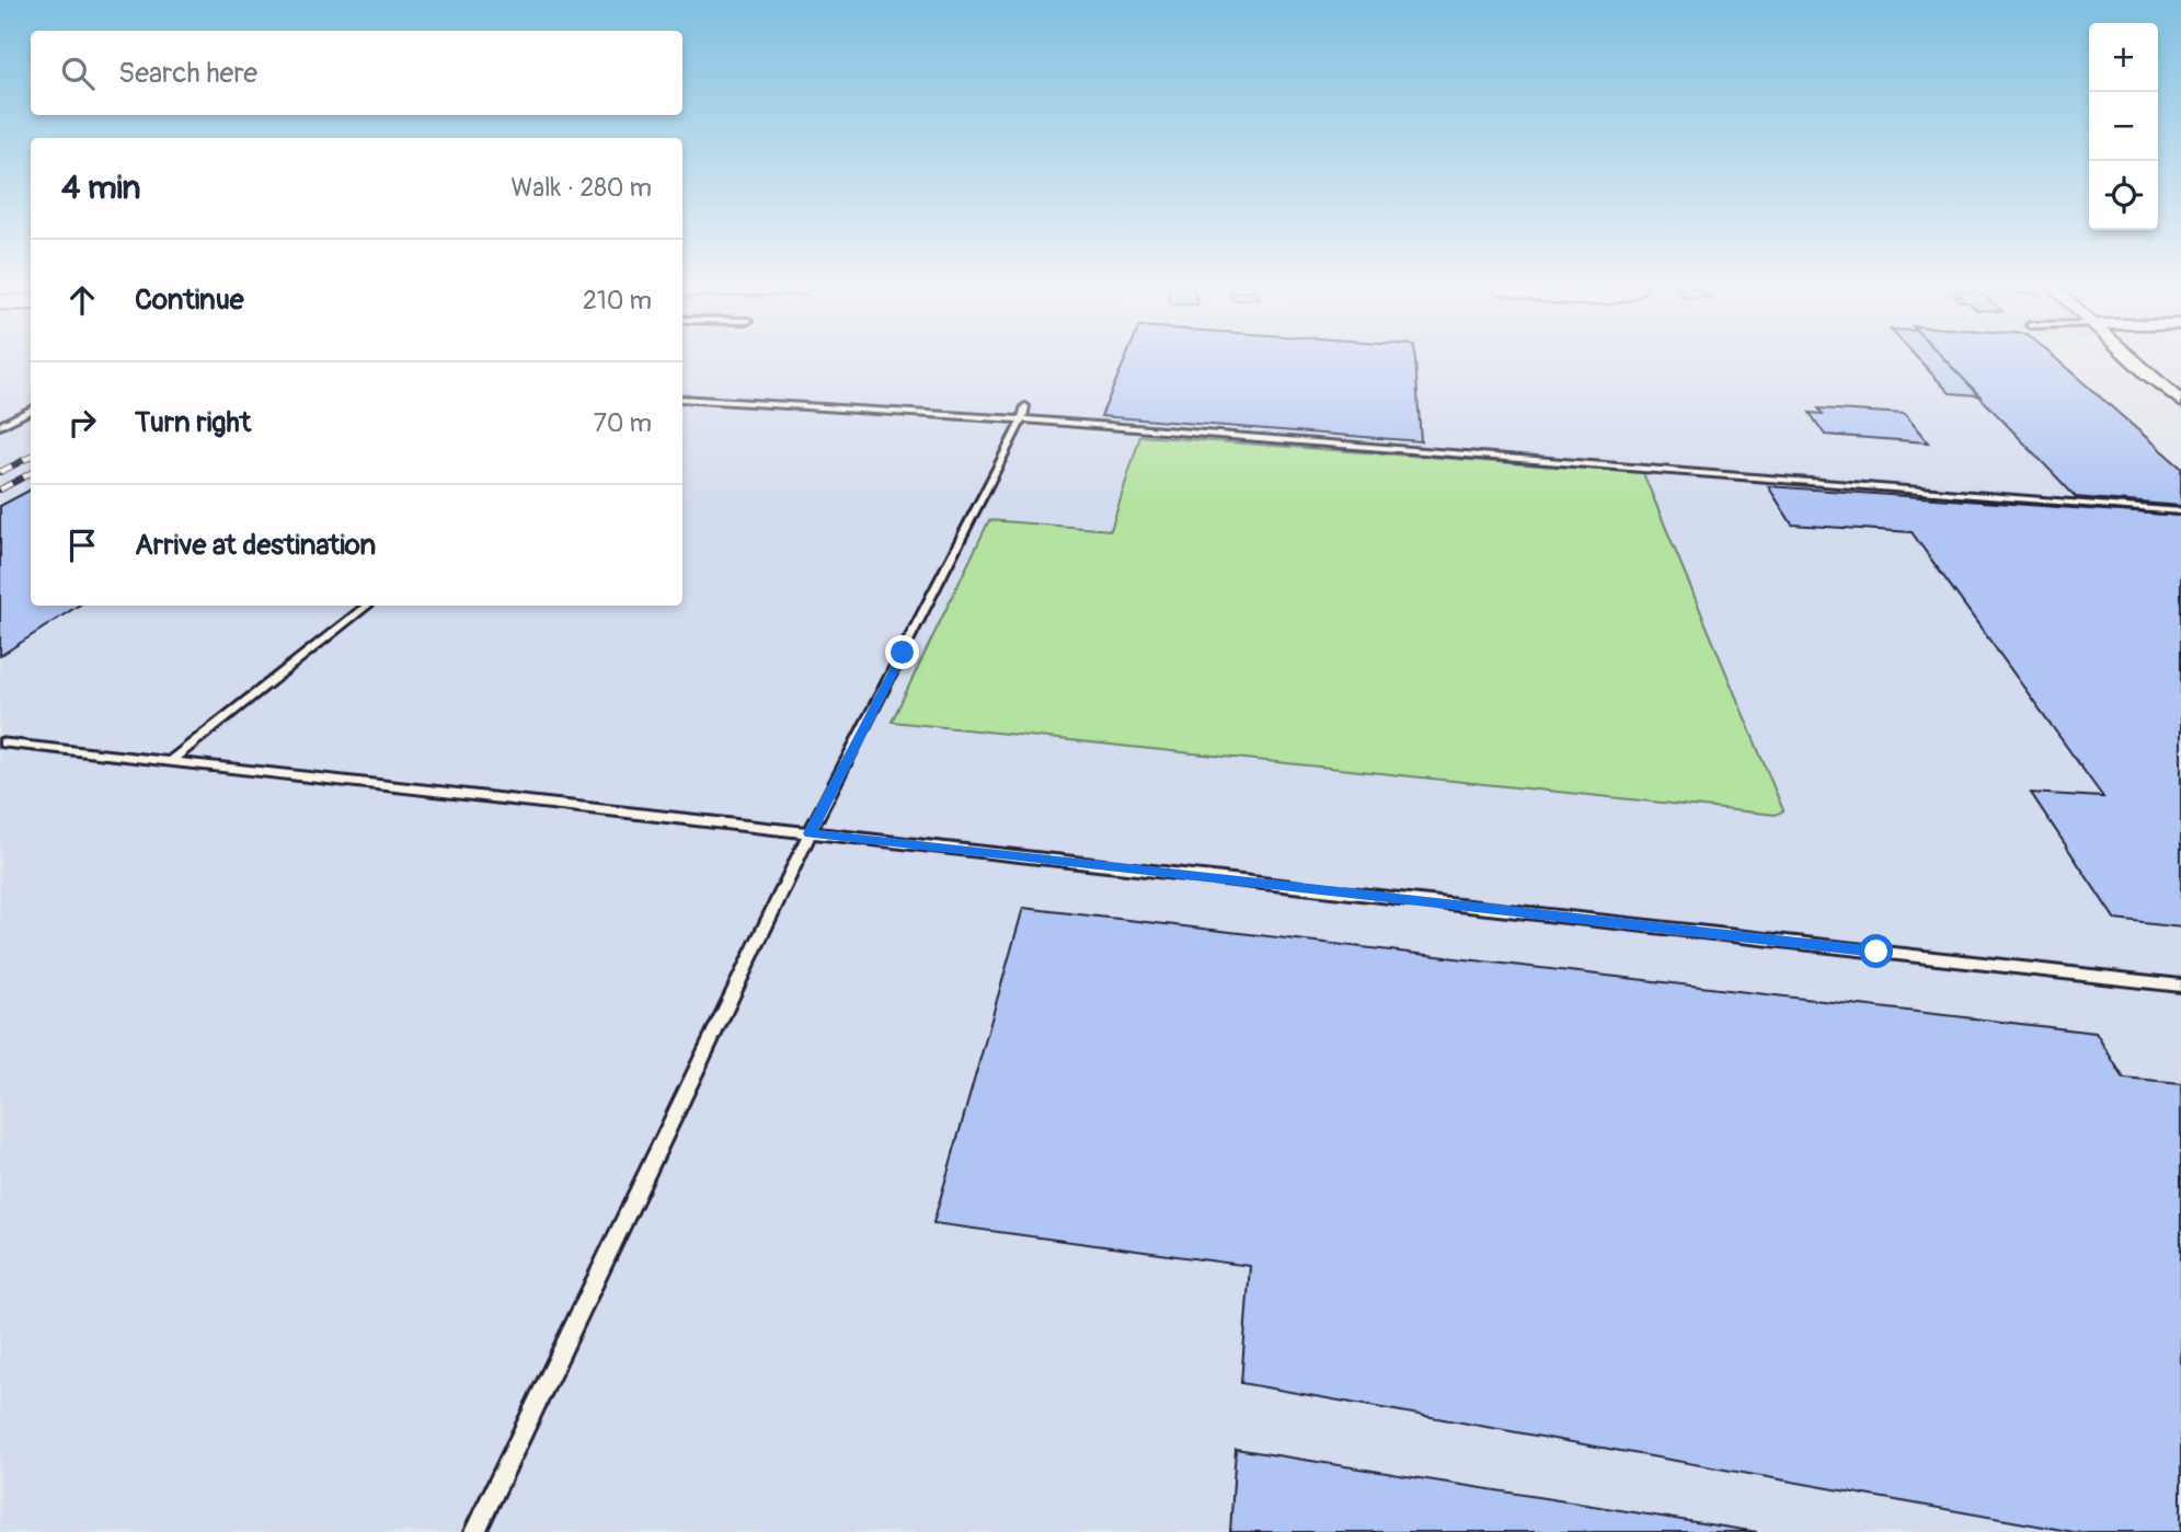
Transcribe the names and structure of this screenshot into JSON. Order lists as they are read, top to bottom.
{
  "page": {
    "map_buttons": ["+", "−"],
    "search": "Search here",
    "heading": ["4 min", "Walk · 280 m"],
    "list": [
      ["Continue", "210 m"],
      ["Turn right", "70 m"],
      "Arrive at destination"
    ]
  }
}
